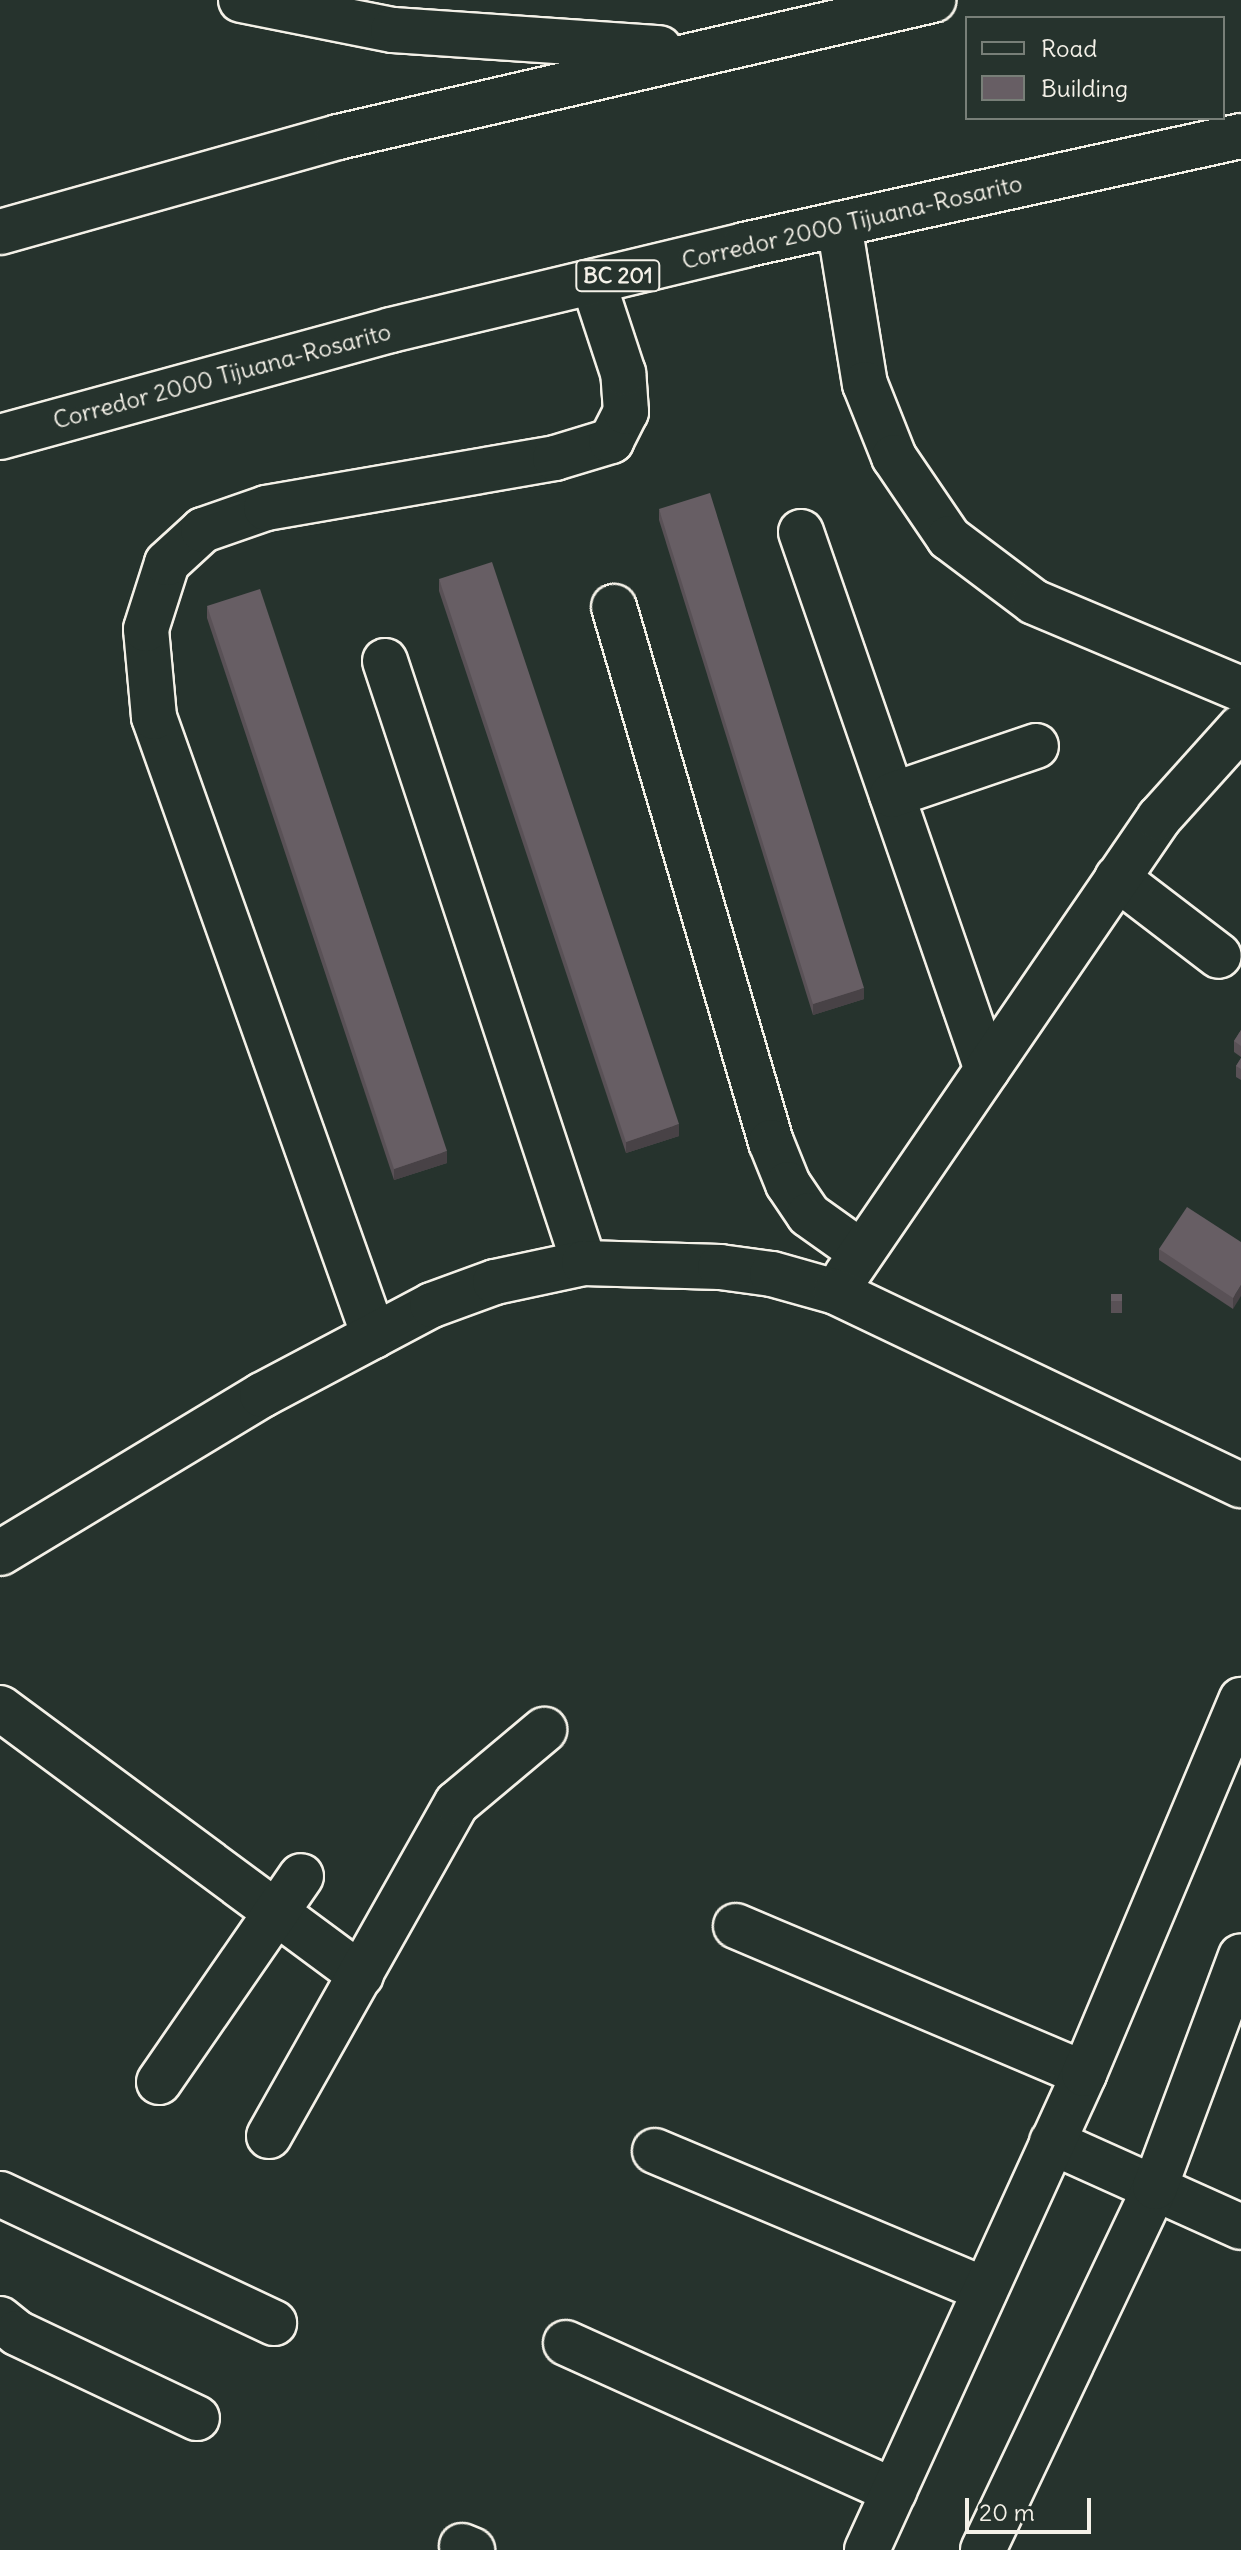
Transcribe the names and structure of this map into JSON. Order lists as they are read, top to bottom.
{
  "streets": {
    "main road": ["Corredor 2000 Tijuana-Rosarito", "BC 201"]
  },
  "legend": ["Road", "Building"],
  "scale_bar": "20 m"
}
